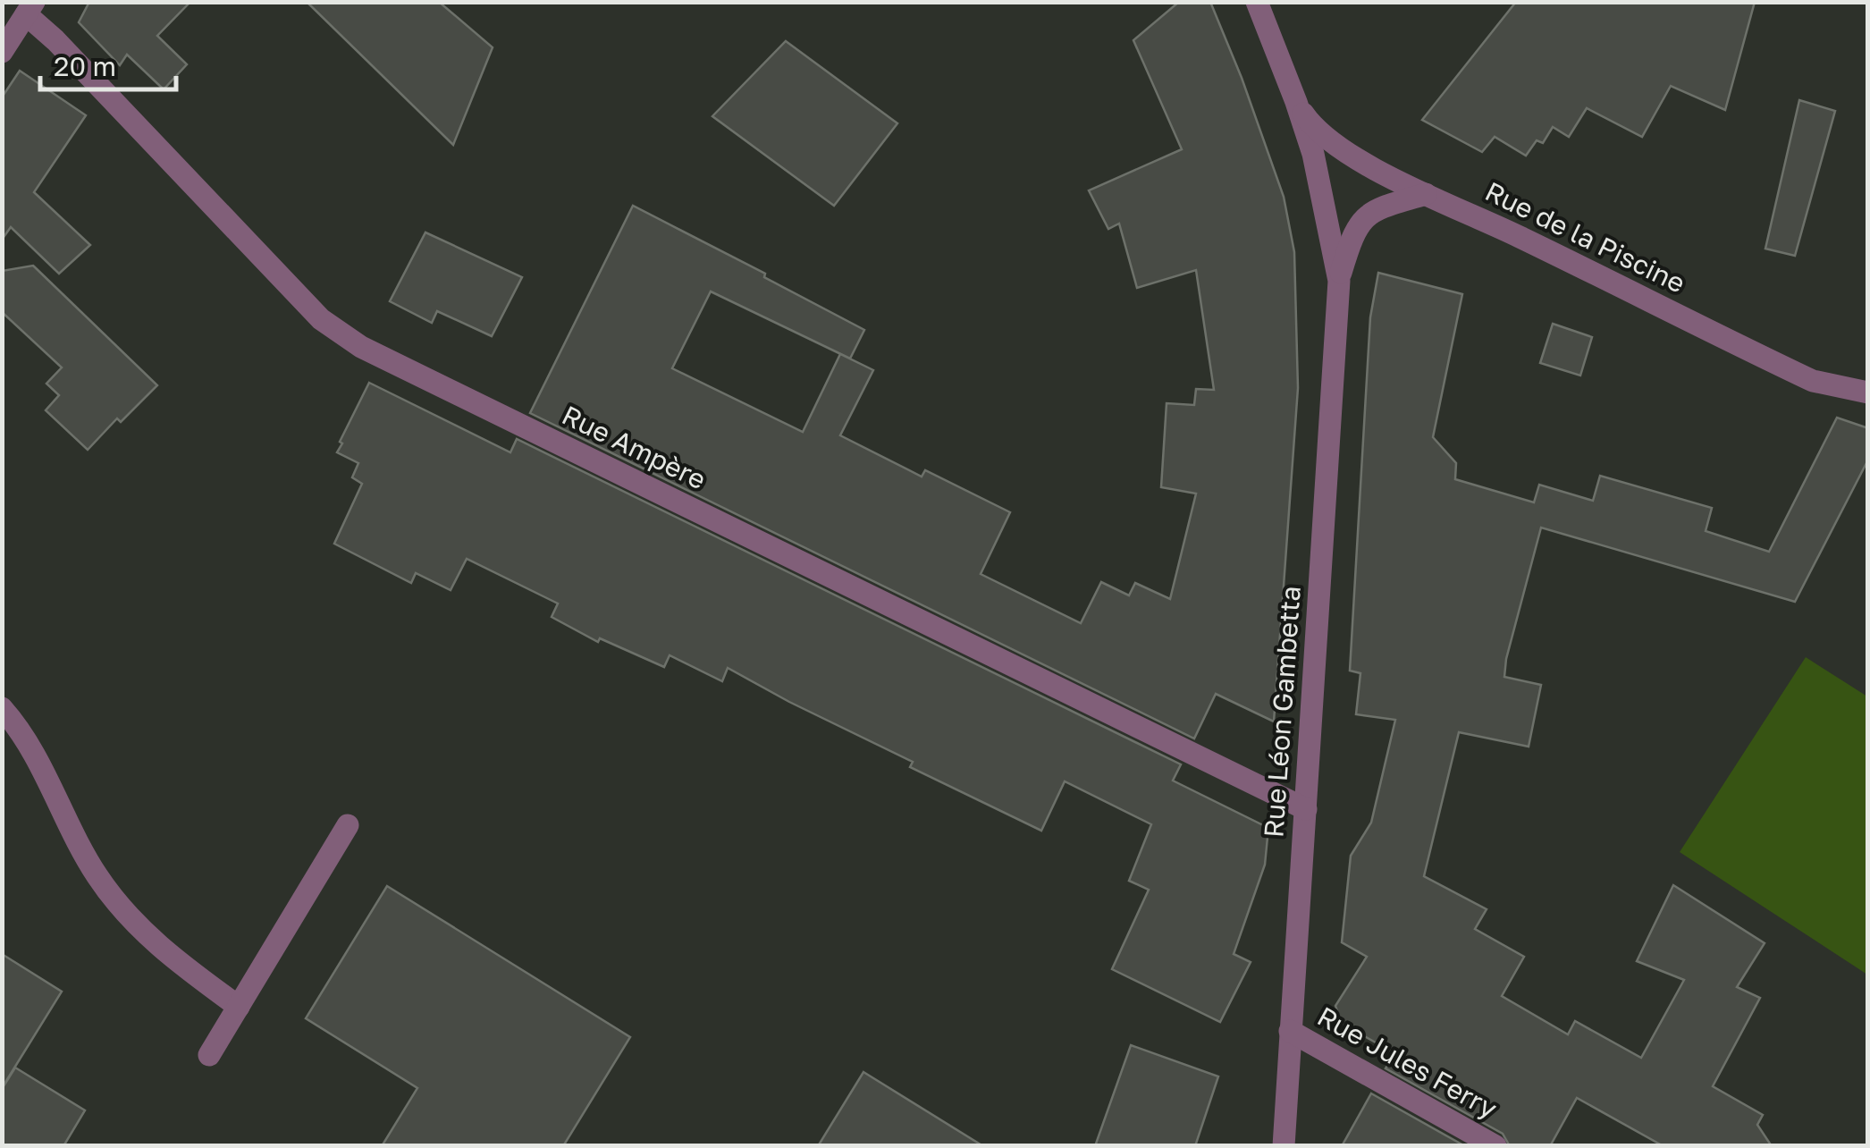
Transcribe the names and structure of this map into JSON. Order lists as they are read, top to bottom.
{
  "streets": {
    "street": [
      "Rue de la Piscine",
      "Rue Ampère",
      "Rue Léon Gambetta",
      "Rue Jules Ferry"
    ]
  },
  "crossings": [
    ["Rue de la Piscine", "Rue Léon Gambetta"],
    ["Rue Ampère", "Rue Léon Gambetta"],
    ["Rue Léon Gambetta", "Rue Jules Ferry"]
  ],
  "scale_bar": "20 m"
}
